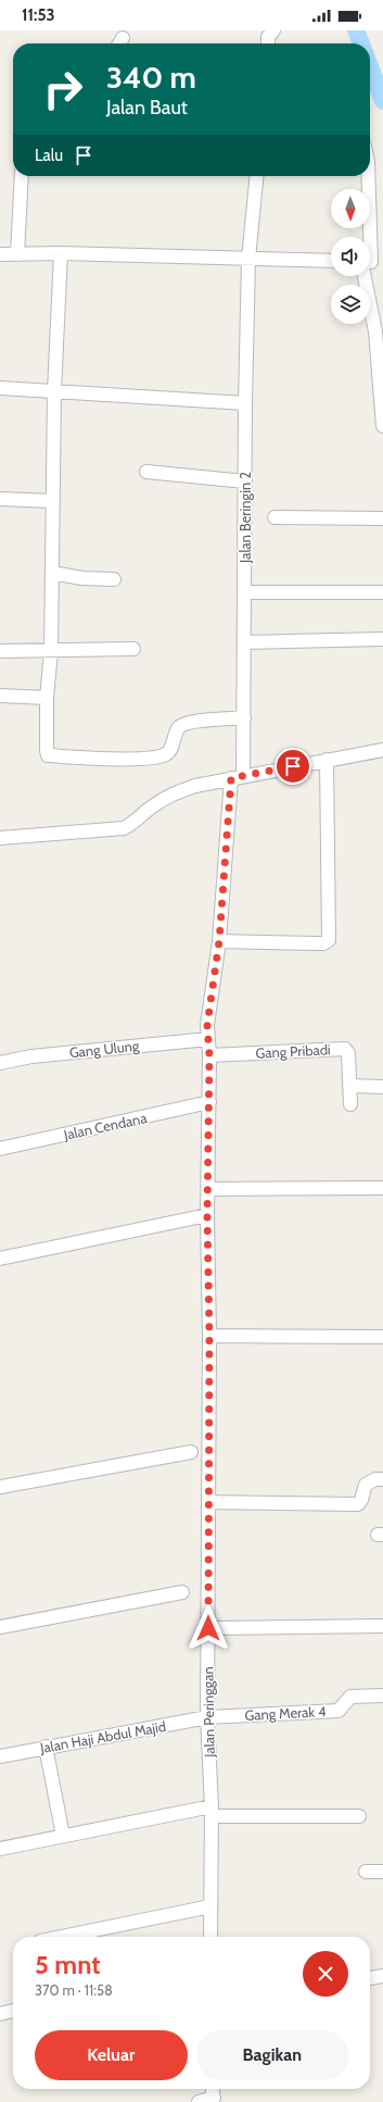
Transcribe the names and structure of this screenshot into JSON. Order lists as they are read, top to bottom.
{
  "streets": {
    "street": [
      "Jalan Beringin 2",
      "Gang Ulung",
      "Gang Pribadi",
      "Jalan Cendana",
      "Jalan Peringgan",
      "Gang Merak 4",
      "Jalan Haji Abdul Majid"
    ]
  },
  "crossings": [
    ["Jalan Beringin 2", "Jalan Peringgan"],
    ["Gang Ulung", "Jalan Peringgan"],
    ["Gang Pribadi", "Jalan Peringgan"],
    ["Jalan Cendana", "Jalan Peringgan"],
    ["Jalan Peringgan", "Gang Merak 4"],
    ["Jalan Peringgan", "Jalan Haji Abdul Majid"],
    ["Gang Merak 4", "Jalan Haji Abdul Majid"]
  ],
  "north": "bottom",
  "page": {
    "status": "11:53",
    "turn": ["340 m", "Jalan Baut"],
    "then": "Lalu",
    "heading": ["5 mnt", "370 m · 11:58"],
    "buttons": ["Keluar", "Bagikan"]
  }
}
